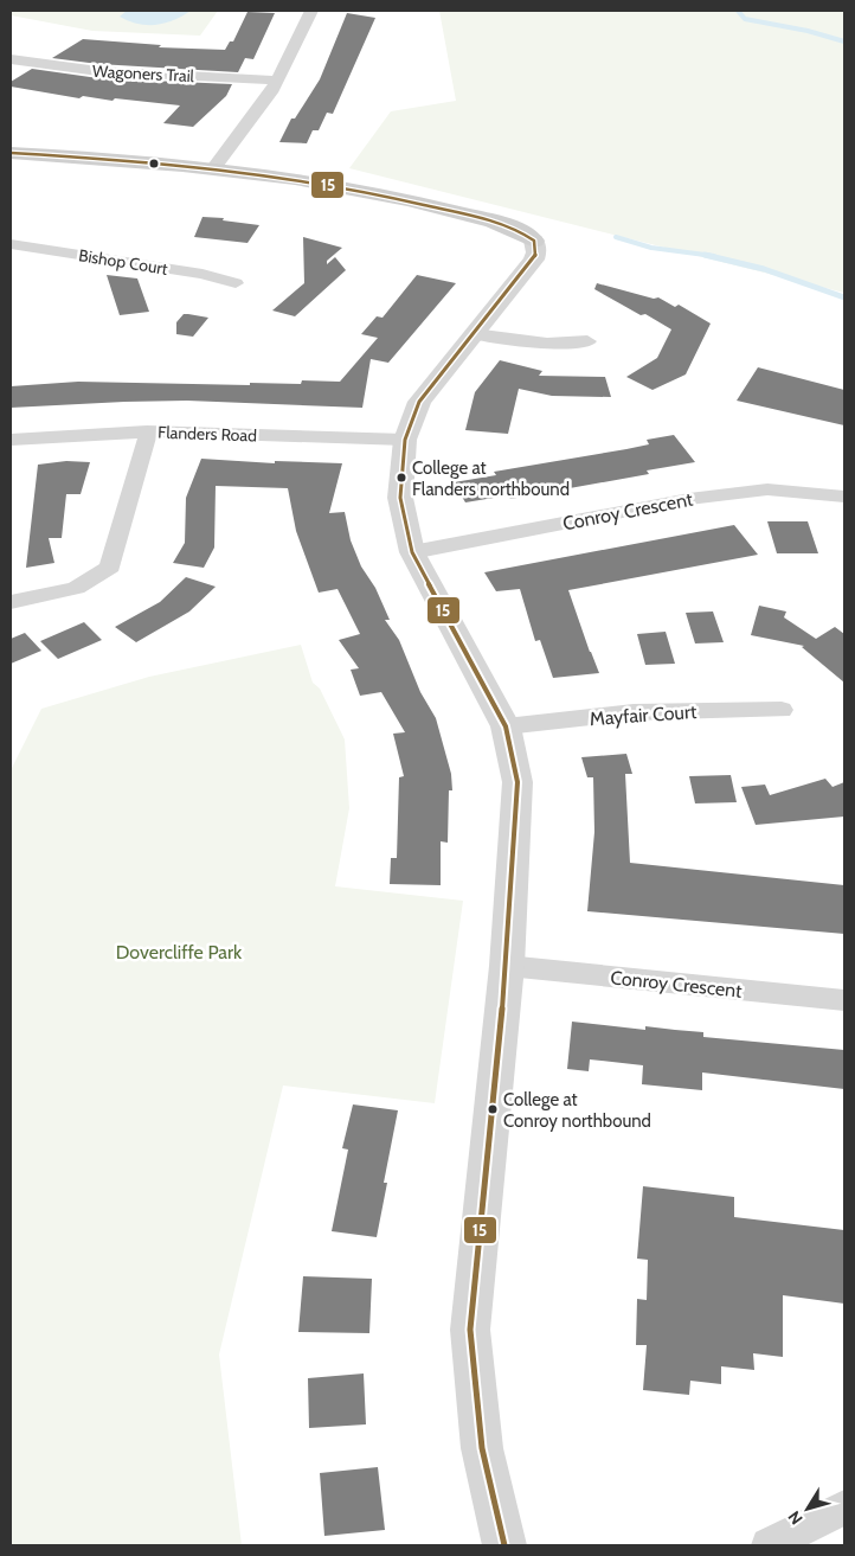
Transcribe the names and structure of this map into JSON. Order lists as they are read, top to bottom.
{
  "streets": {
    "street": [
      "Wagoners Trail",
      "Bishop Court",
      "Flanders Road",
      "Conroy Crescent",
      "Mayfair Court"
    ]
  },
  "parks": ["Dovercliffe Park"],
  "places": ["College at Flanders northbound", "College at Conroy northbound"],
  "lines": ["transit line 15"],
  "north": "bottom left"
}
